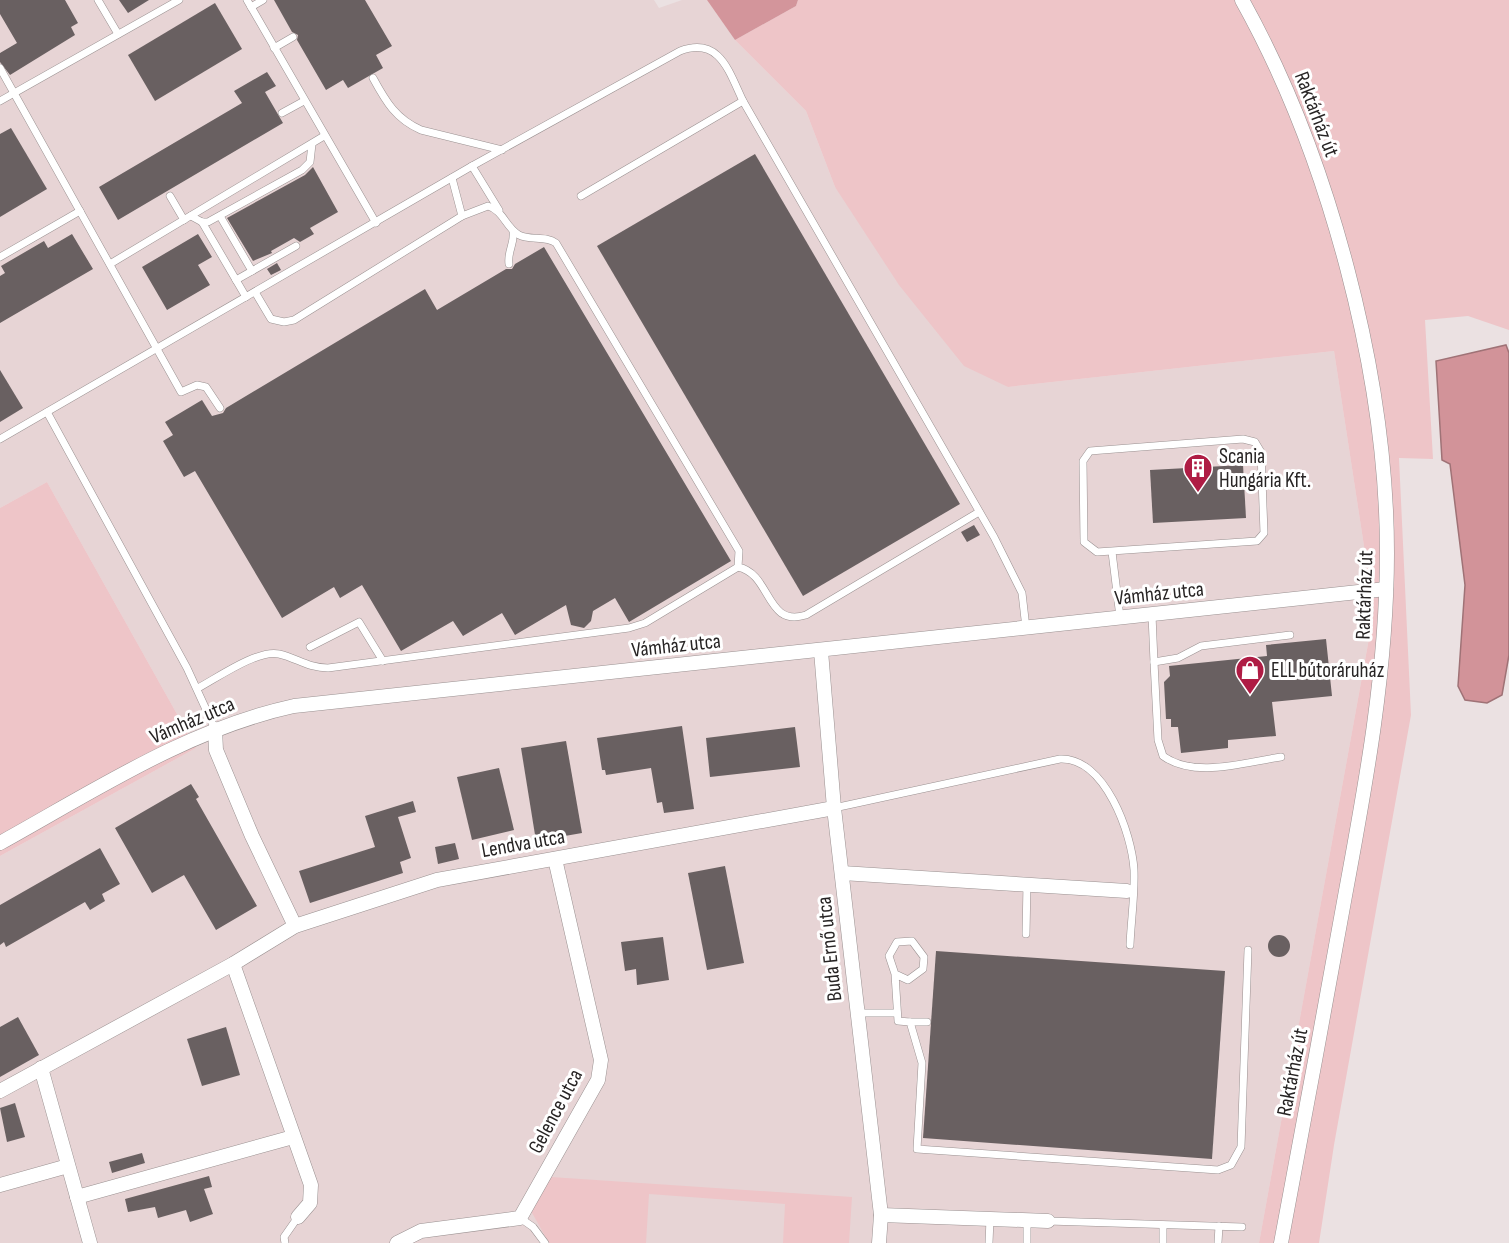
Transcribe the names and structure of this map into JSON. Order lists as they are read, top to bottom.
{
  "streets": {
    "street": [
      "Raktárház út",
      "Vámház utca",
      "Lendva utca",
      "Buda Ernő utca",
      "Gelence utca"
    ]
  },
  "crossings": [
    ["Raktárház út", "Vámház utca"],
    ["Vámház utca", "Buda Ernő utca"],
    ["Lendva utca", "Buda Ernő utca"],
    ["Lendva utca", "Gelence utca"]
  ],
  "places": {
    "building": ["Scania Hungária Kft."],
    "shop": ["ELL bútoráruház"]
  }
}
